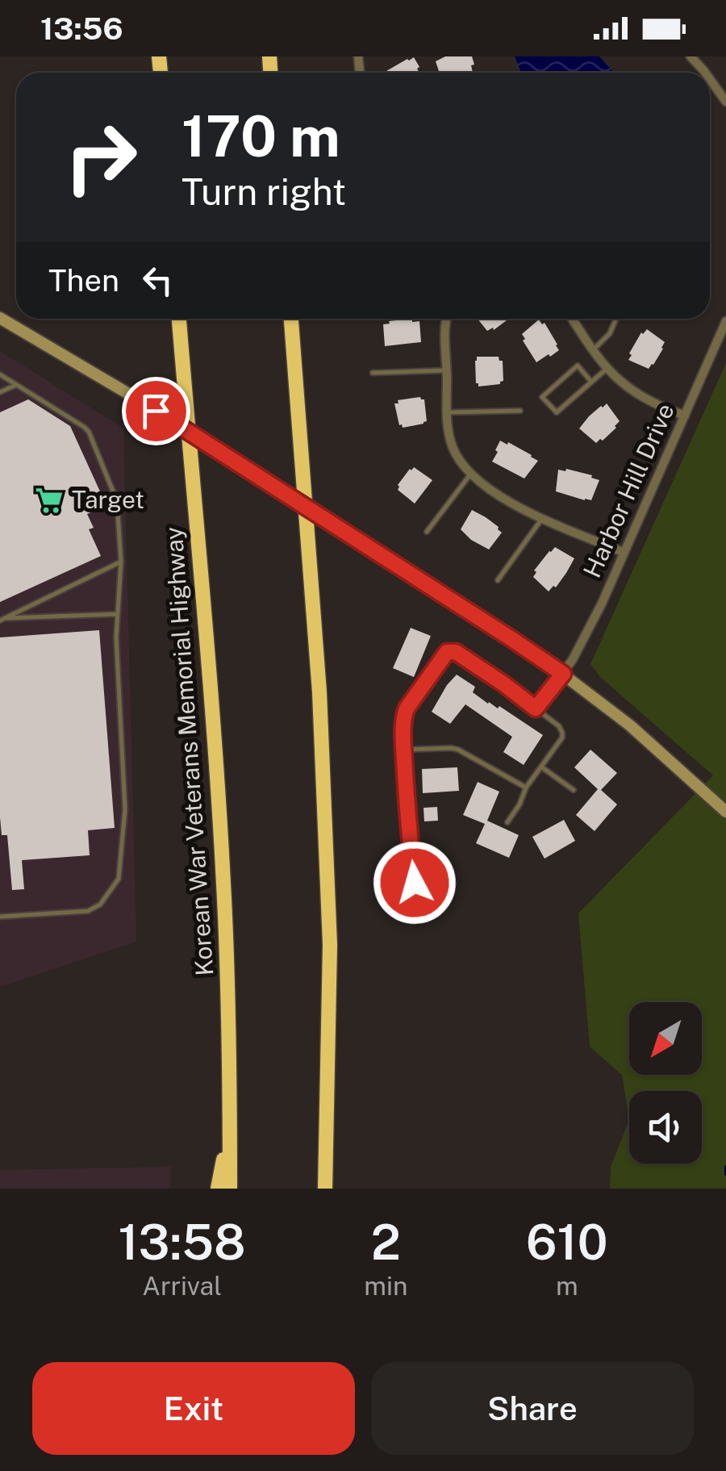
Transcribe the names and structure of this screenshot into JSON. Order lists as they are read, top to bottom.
{
  "streets": {
    "highway": ["Korean War Veterans Memorial Highway"],
    "street": ["Harbor Hill Drive"]
  },
  "places": {
    "supermarket": ["Target"]
  },
  "north": "bottom left",
  "page": {
    "status": "13:56",
    "turn": ["170 m", "Turn right"],
    "then": "Then",
    "eta": [
      "13:58",
      "Arrival",
      "2",
      "min",
      "610",
      "m"
    ],
    "buttons": ["Exit", "Share"]
  }
}
